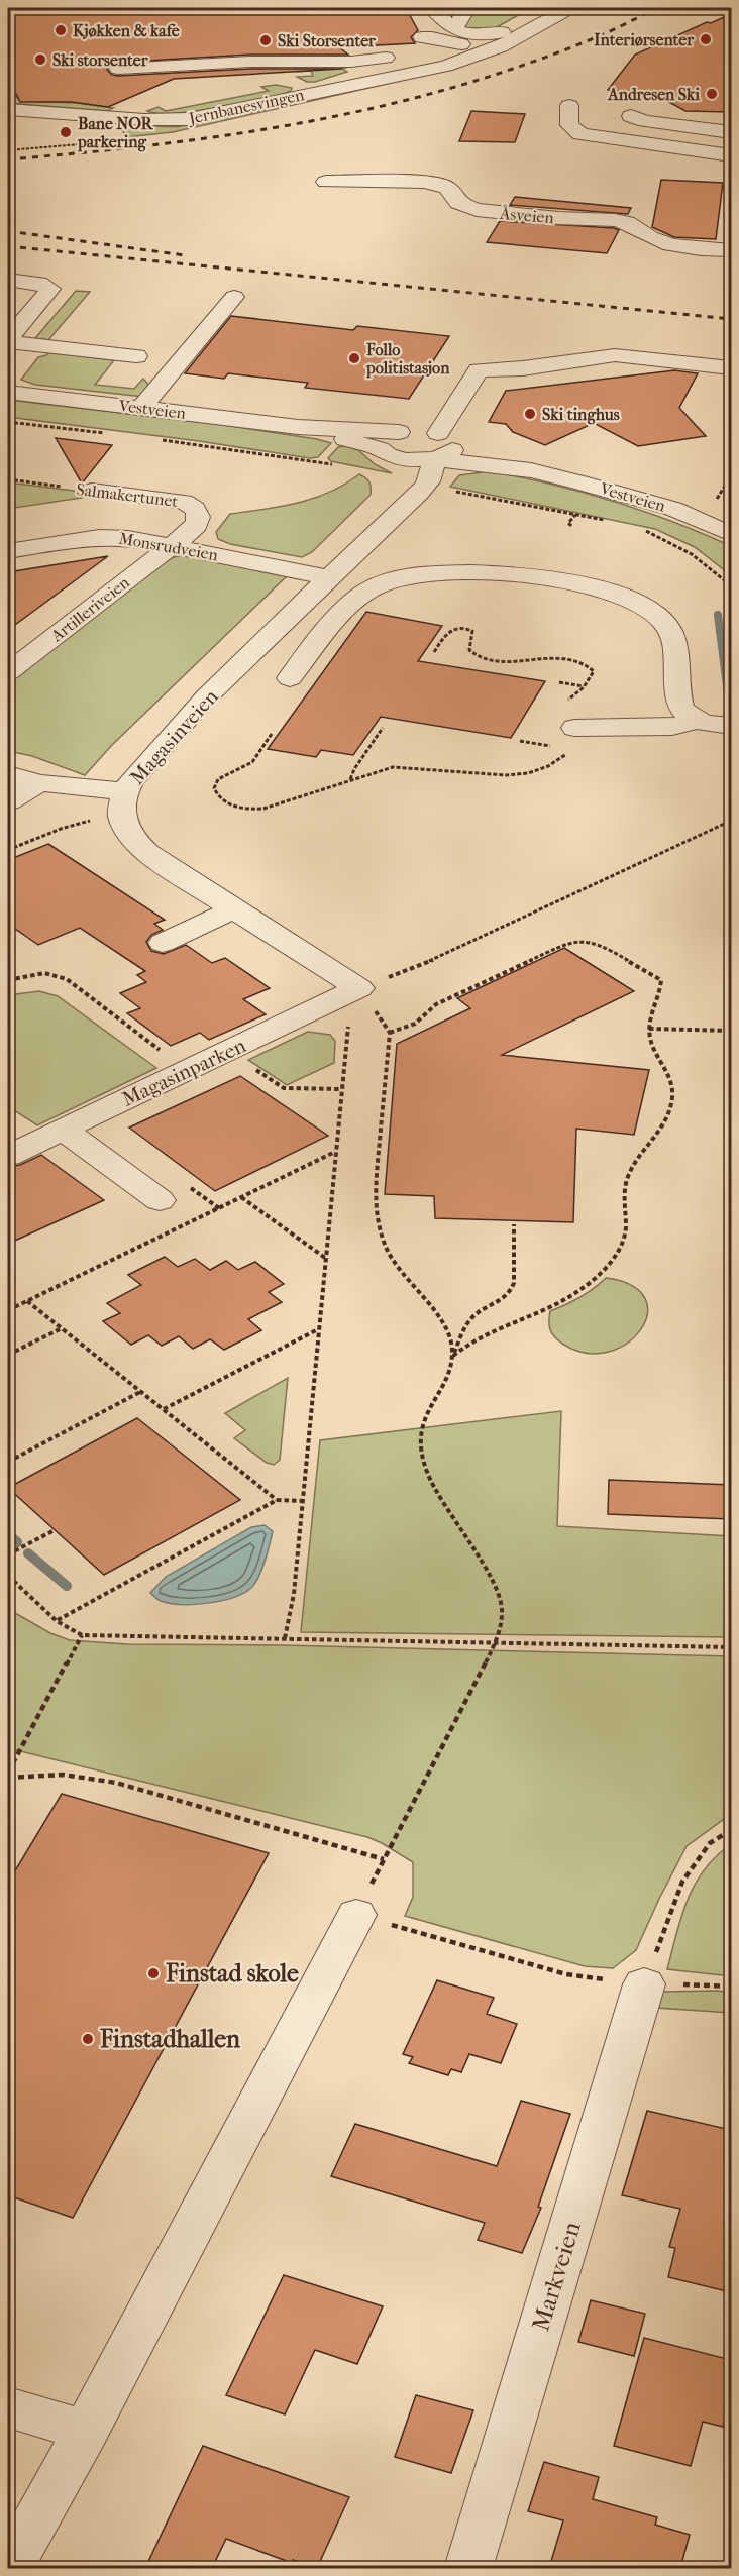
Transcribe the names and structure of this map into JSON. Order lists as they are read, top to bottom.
{
  "streets": {
    "street": [
      "Jernbanesvingen",
      "Åsveien",
      "Vestveien",
      "Salmakertunet",
      "Monsrudveien",
      "Artilleriveien",
      "Magasinveien",
      "Magasinparken",
      "Markveien"
    ]
  },
  "crossings": [
    ["Vestveien", "Magasinveien"],
    ["Salmakertunet", "Monsrudveien"],
    ["Salmakertunet", "Artilleriveien"],
    ["Monsrudveien", "Artilleriveien"],
    ["Monsrudveien", "Magasinveien"]
  ],
  "places": [
    "Kjøkken & kafe",
    "Interiørsenter",
    "Ski Storsenter",
    "Ski storsenter",
    "Andresen Ski",
    "Bane NOR parkering",
    "Follo politistasjon",
    "Ski tinghus",
    "Finstad skole",
    "Finstadhallen"
  ]
}
